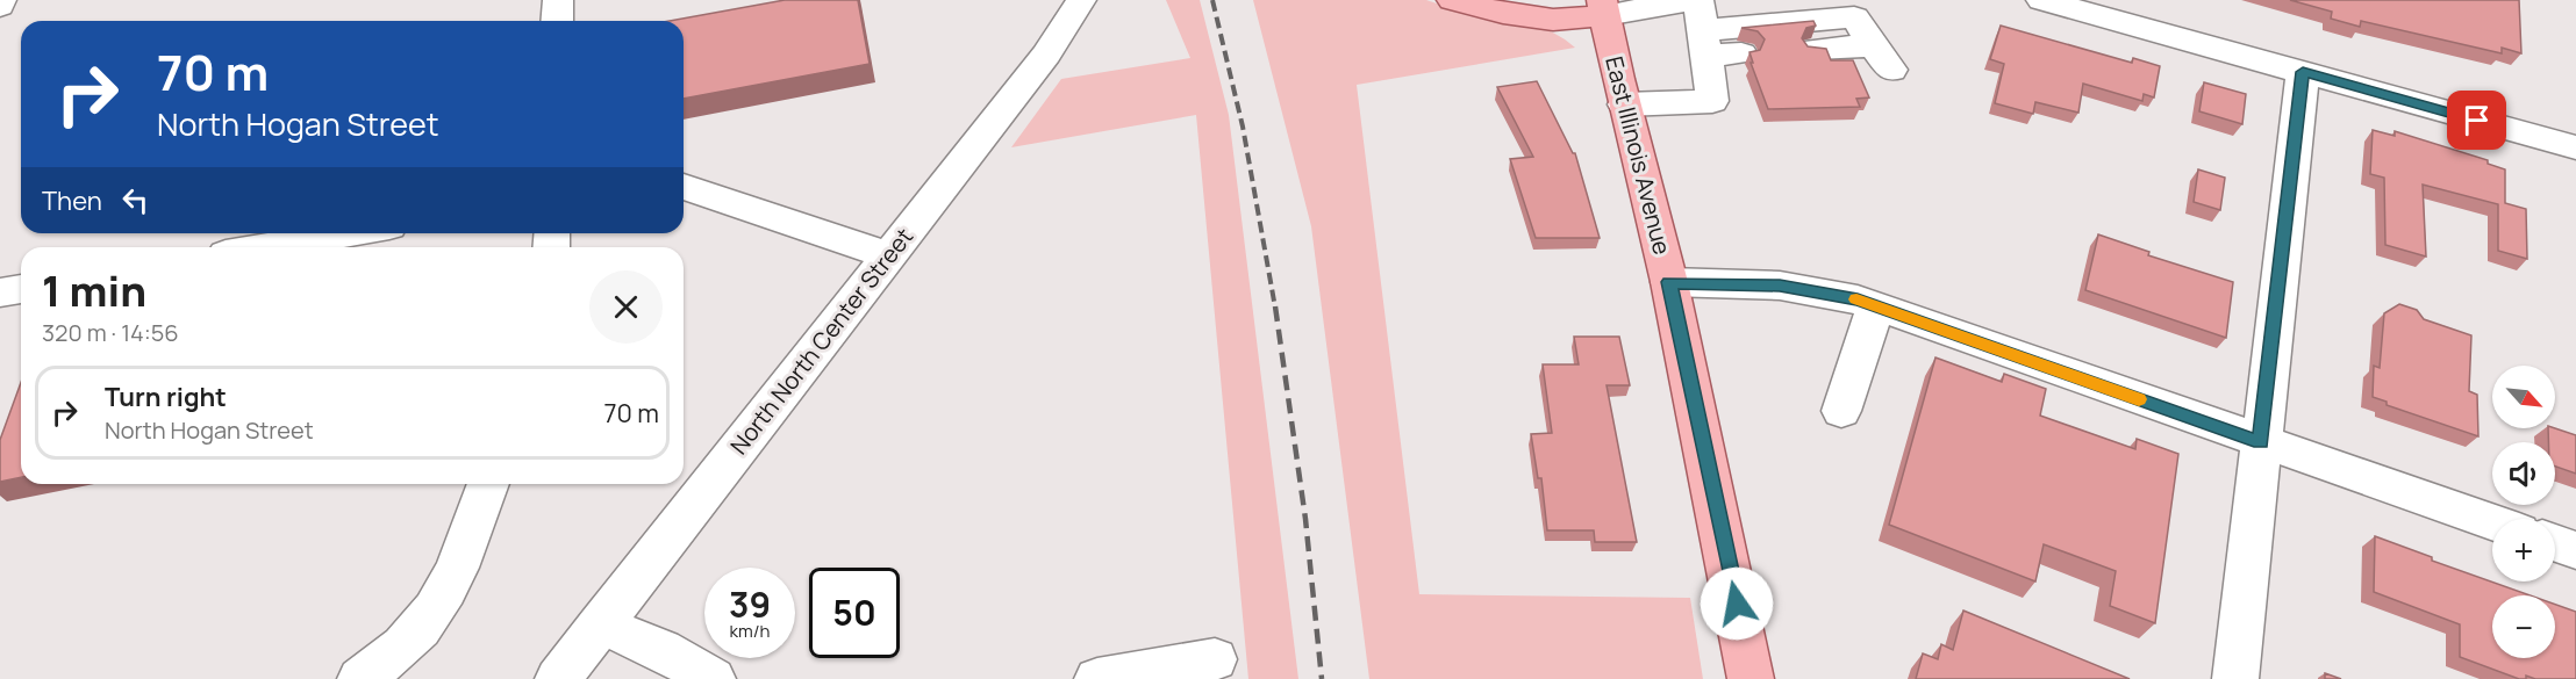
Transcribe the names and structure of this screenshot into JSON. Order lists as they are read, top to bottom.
{
  "streets": {
    "main road": ["East Illinois Avenue"],
    "street": ["North North Center Street"]
  },
  "north": "bottom right",
  "page": {
    "turn": ["70 m", "North Hogan Street"],
    "then": "Then",
    "heading": ["1 min", "320 m · 14:56"],
    "map_buttons": ["+", "−"],
    "list": [
      {
        "name": "Turn right",
        "note": "North Hogan Street",
        "value": "70 m"
      }
    ],
    "speed": "39 km/h",
    "limit": "50"
  }
}
